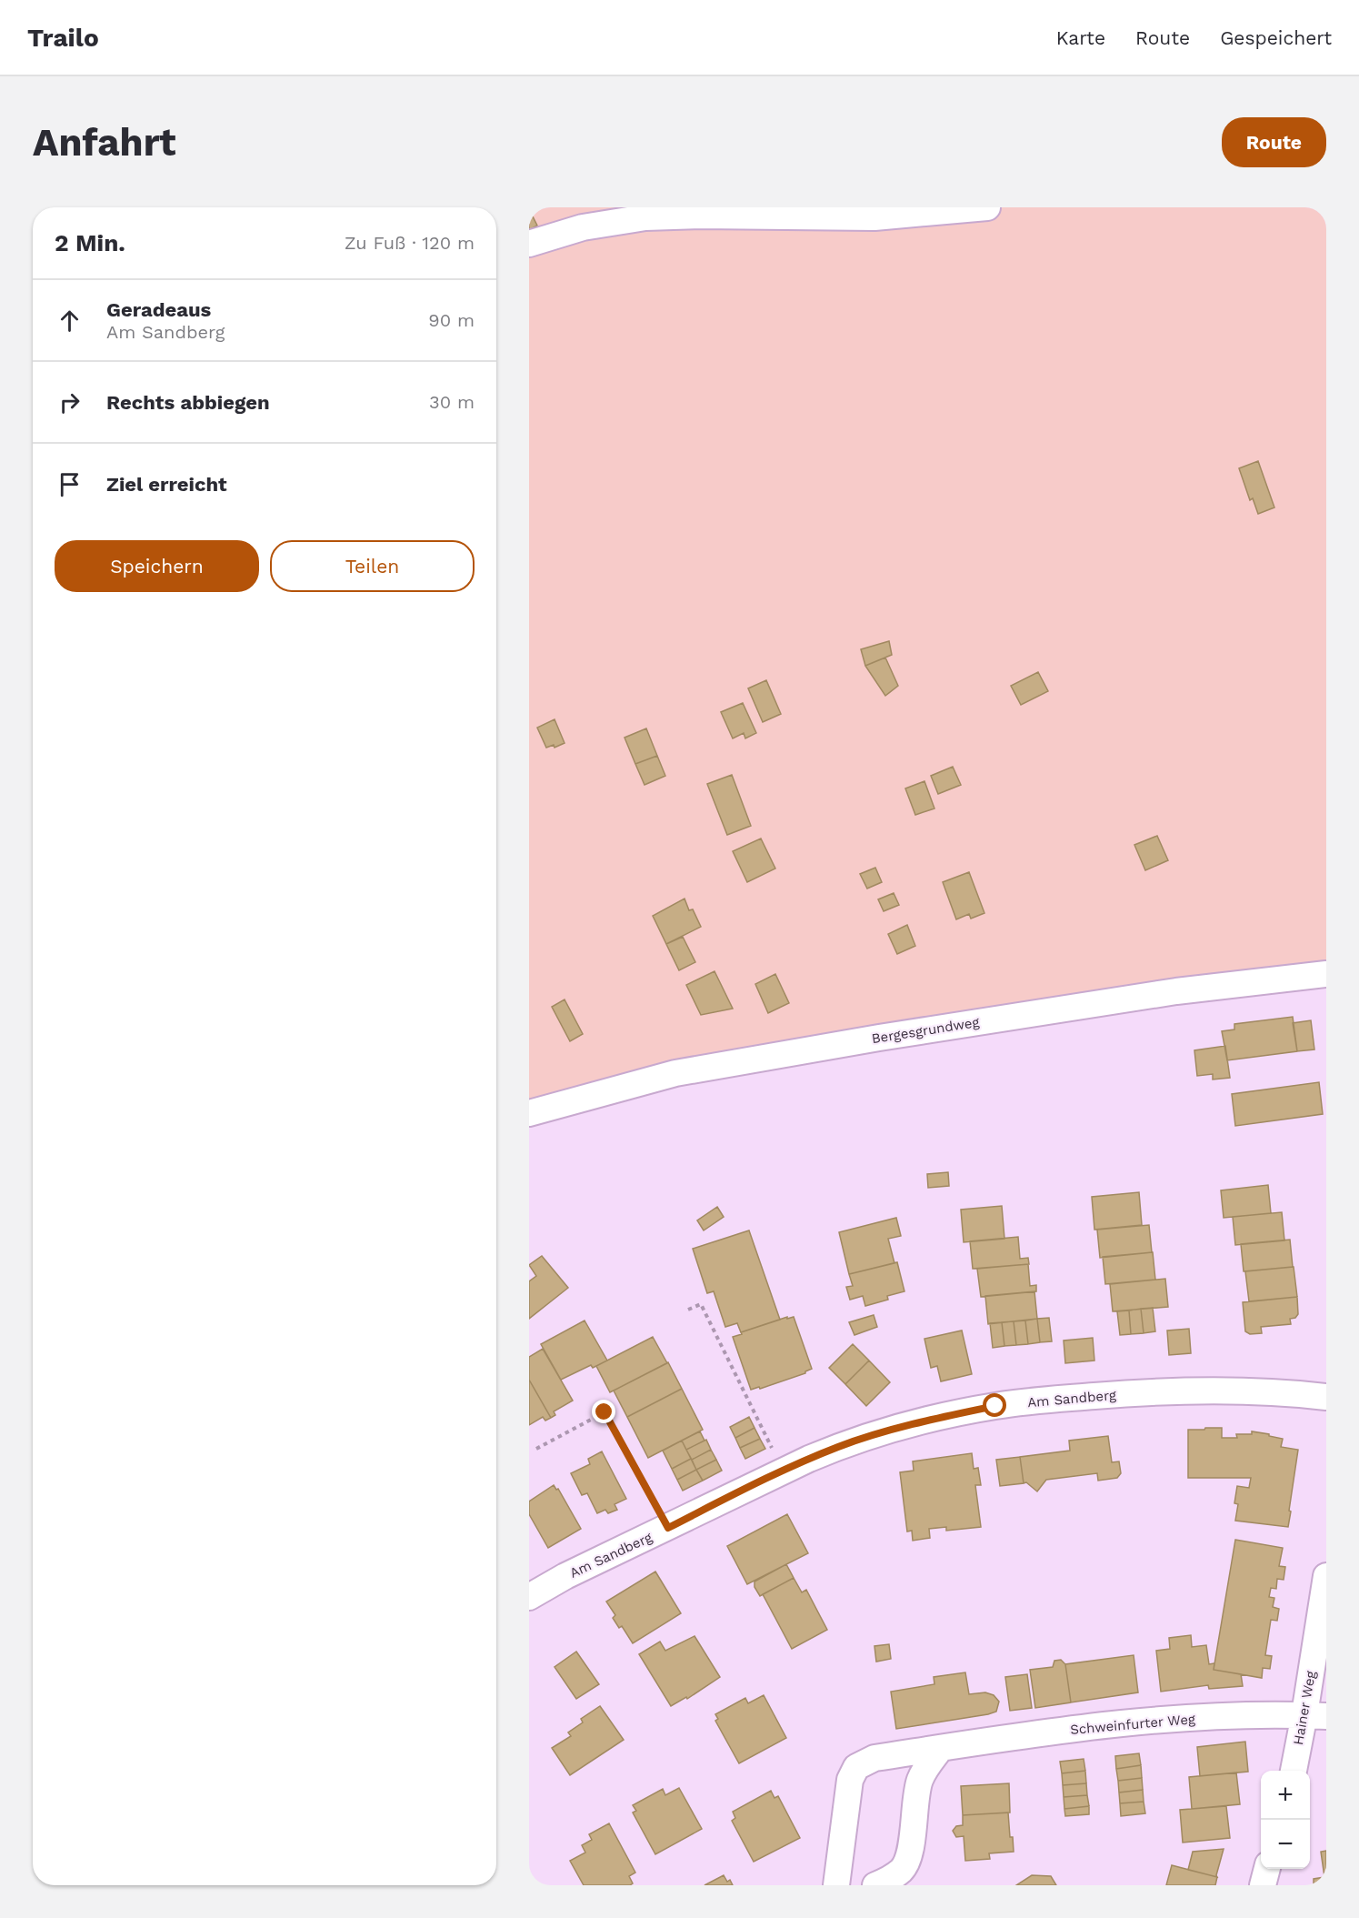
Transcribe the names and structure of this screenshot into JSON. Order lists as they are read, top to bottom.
{
  "streets": {
    "street": [
      "Bergesgrundweg",
      "Am Sandberg",
      "Hainer Weg",
      "Schweinfurter Weg"
    ]
  },
  "crossings": [
    ["Hainer Weg", "Schweinfurter Weg"]
  ],
  "page": {
    "header": "Trailo",
    "nav": ["Karte", "Route", "Gespeichert"],
    "buttons": [
      "Route",
      ["Speichern", "Teilen"]
    ],
    "title": "Anfahrt",
    "heading": ["2 Min.", "Zu Fuß · 120 m"],
    "list": [
      ["Geradeaus", "Am Sandberg", "90 m"],
      ["Rechts abbiegen", "30 m"],
      "Ziel erreicht"
    ],
    "map_buttons": ["+", "−"]
  }
}
